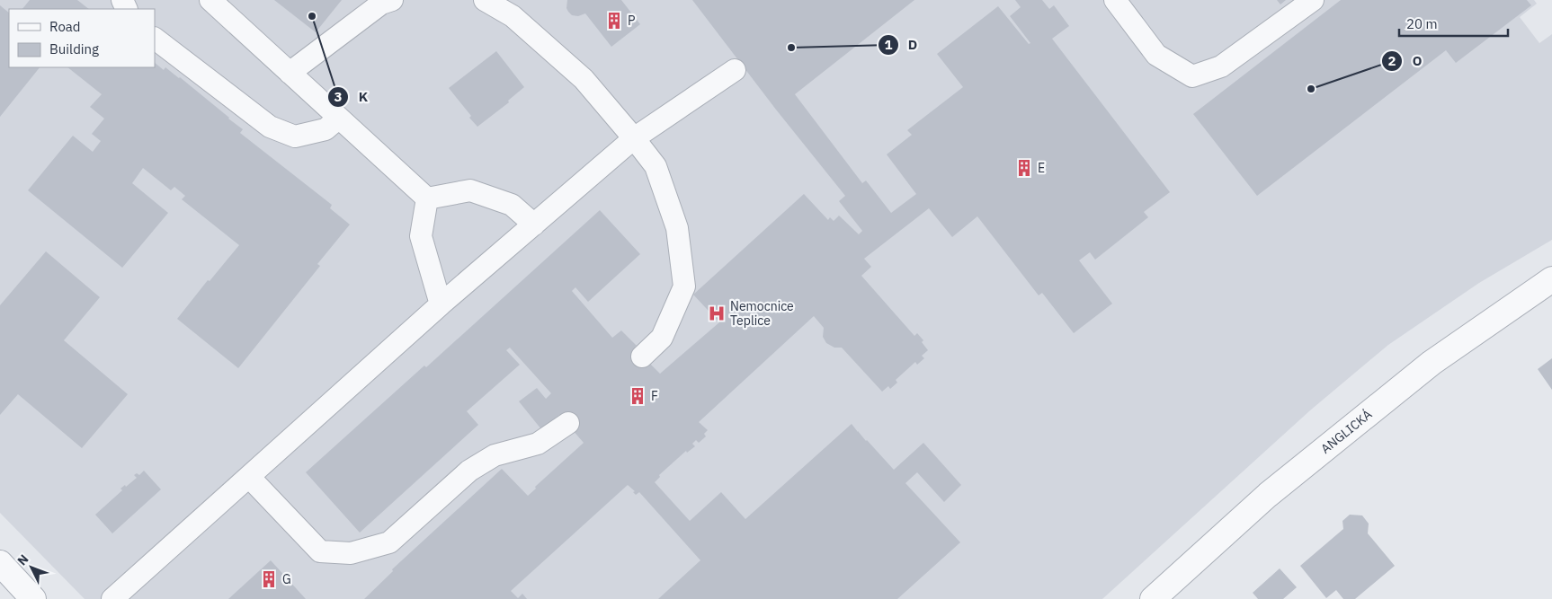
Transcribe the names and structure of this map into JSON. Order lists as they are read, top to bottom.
{
  "streets": {
    "street": ["ANGLICKÁ"]
  },
  "places": {
    "other": ["K", "D", "O"],
    "building": [
      "P",
      "E",
      "F",
      "G"
    ],
    "hospital": ["Nemocnice Teplice"]
  },
  "legend": ["Road", "Building"],
  "scale_bar": "20 m",
  "north": "top left"
}
